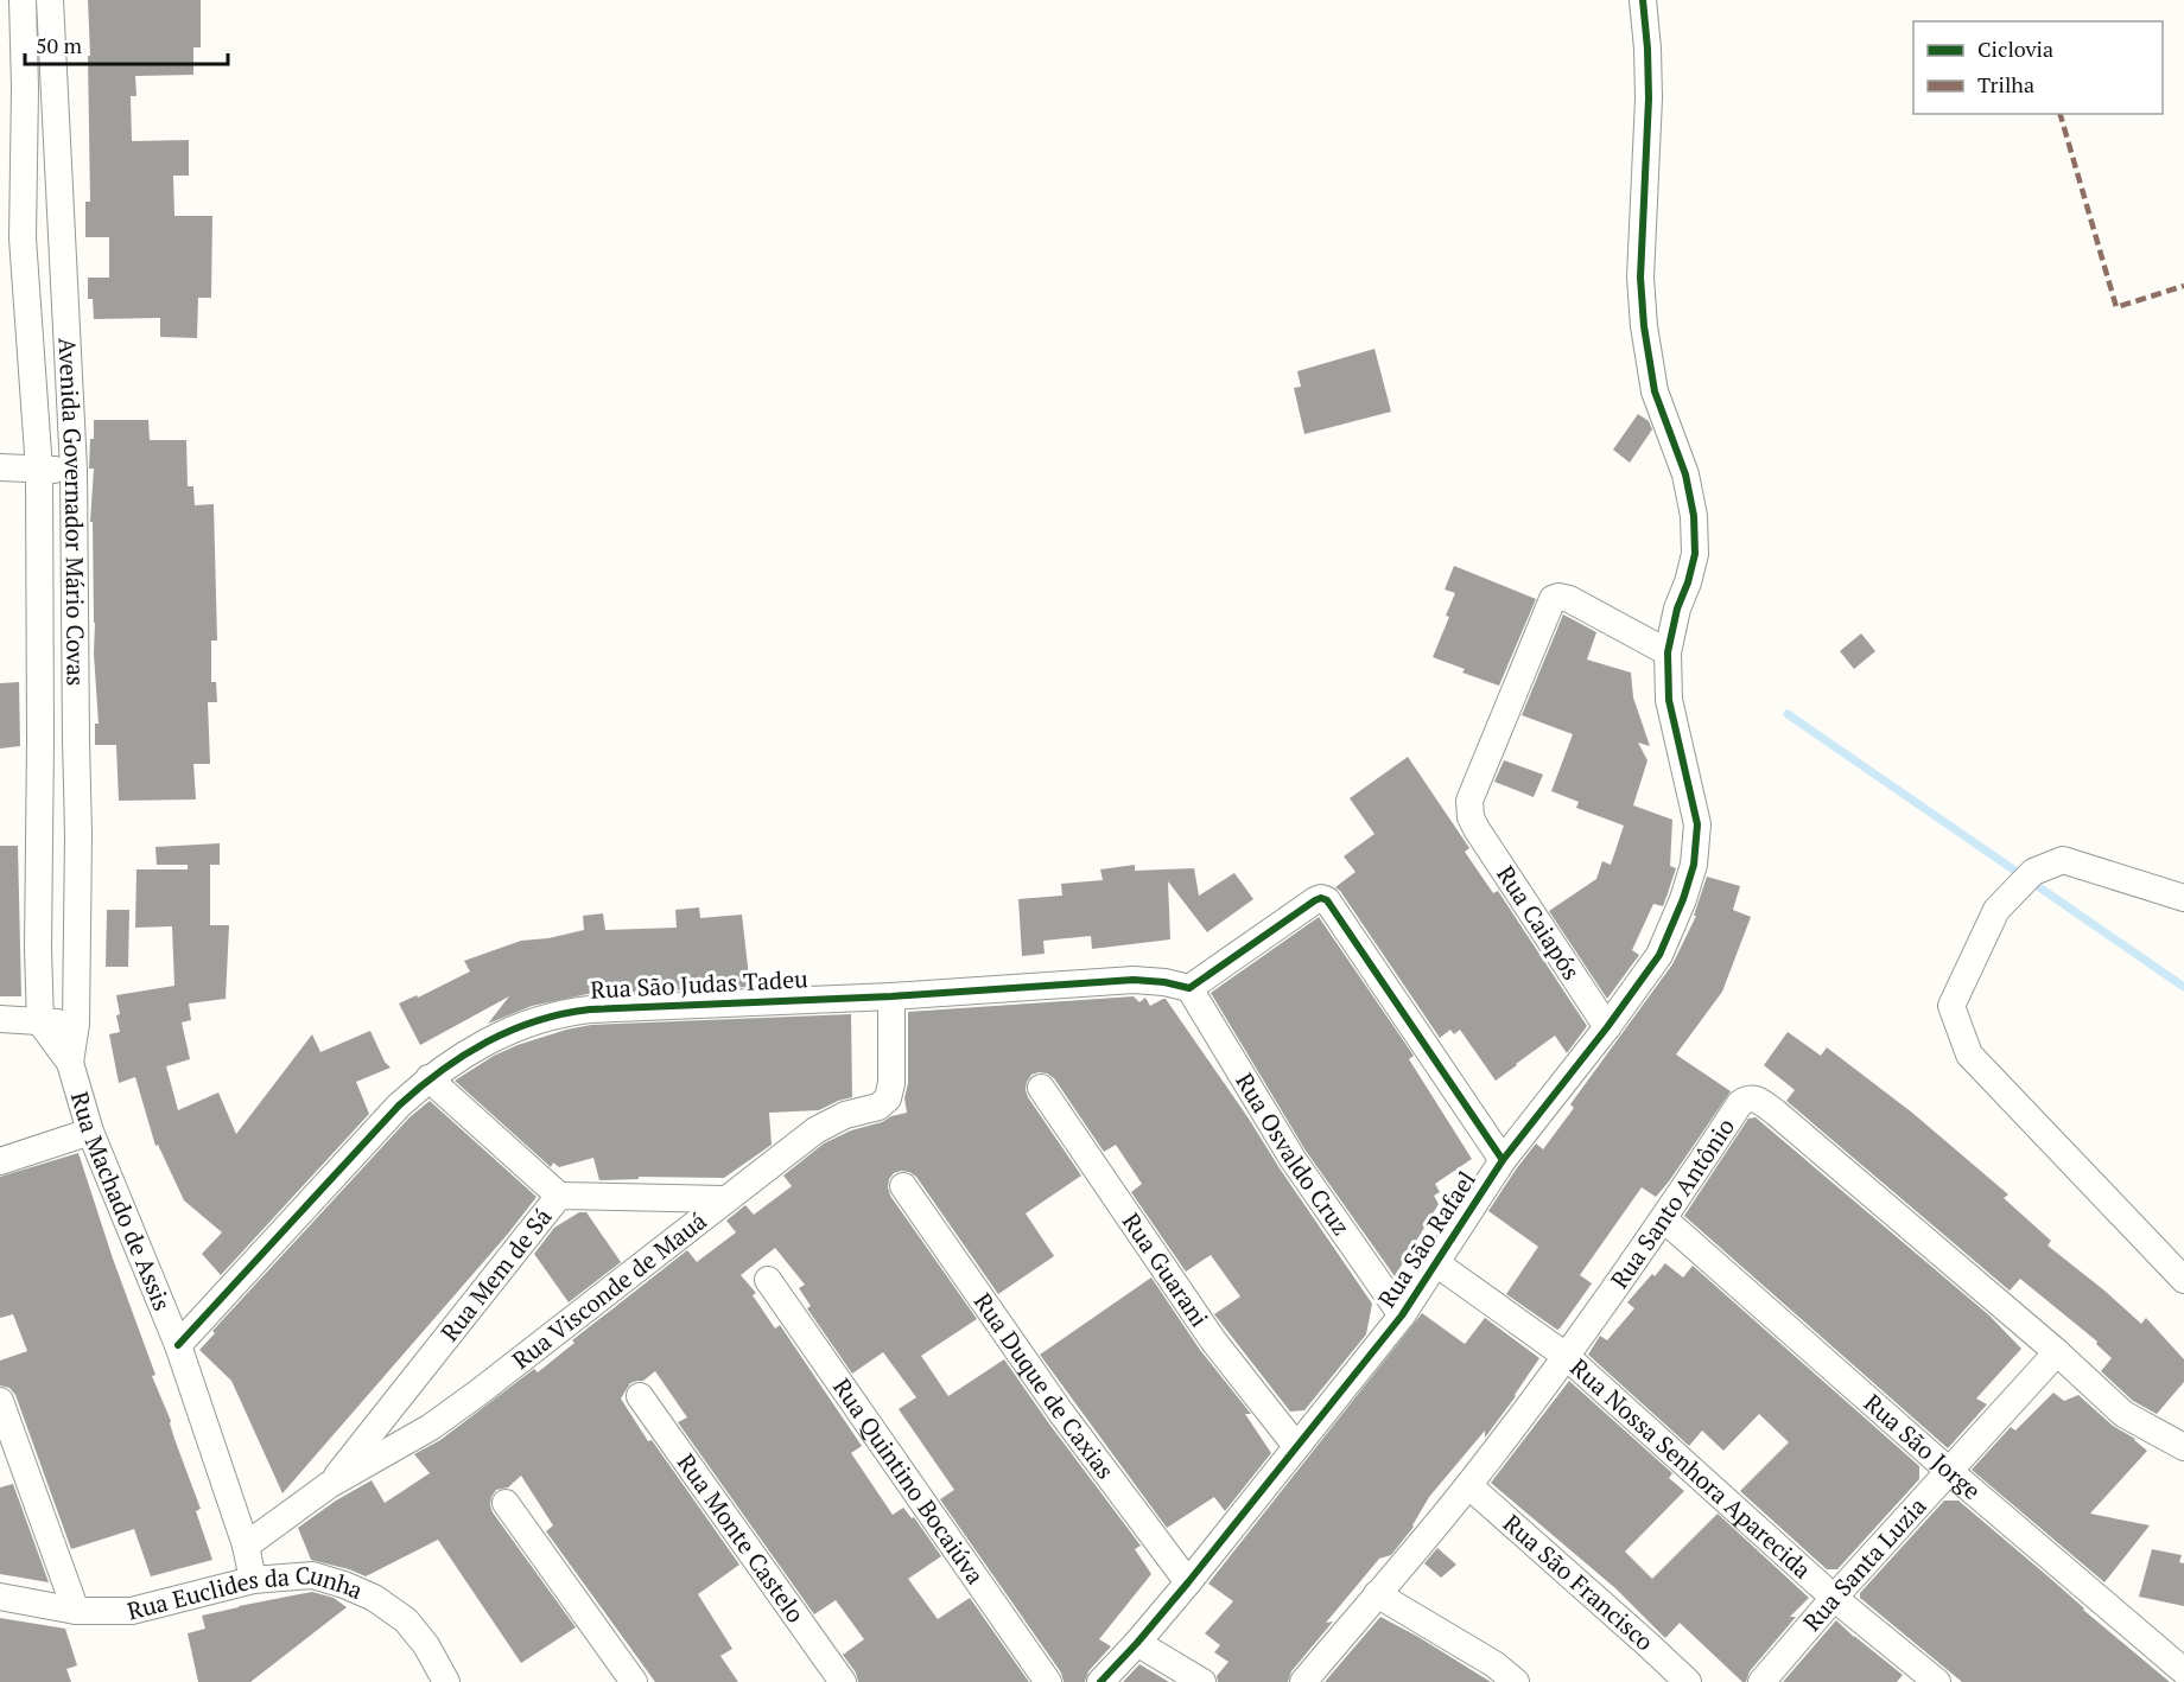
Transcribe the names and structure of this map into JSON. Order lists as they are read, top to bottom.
{
  "streets": {
    "street": [
      "Avenida Governador Mário Covas",
      "Rua Caiapós",
      "Rua São Judas Tadeu",
      "Rua Osvaldo Cruz",
      "Rua Machado de Assis",
      "Rua Santo Antônio",
      "Rua São Rafael",
      "Rua Guarani",
      "Rua Mem de Sá",
      "Rua Visconde de Mauá",
      "Rua Duque de Caxias",
      "Rua São Jorge",
      "Rua Nossa Senhora Aparecida",
      "Rua Quintino Bocaiúva",
      "Rua Monte Castelo",
      "Rua Santa Luzia",
      "Rua São Francisco",
      "Rua Euclides da Cunha"
    ]
  },
  "crossings": [
    ["Avenida Governador Mário Covas", "Rua Machado de Assis"],
    ["Rua Caiapós", "Rua São Rafael"],
    ["Rua São Judas Tadeu", "Rua Osvaldo Cruz"],
    ["Rua São Judas Tadeu", "Rua Machado de Assis"],
    ["Rua São Judas Tadeu", "Rua Visconde de Mauá"],
    ["Rua Osvaldo Cruz", "Rua São Rafael"],
    ["Rua Machado de Assis", "Rua Visconde de Mauá"],
    ["Rua Machado de Assis", "Rua Euclides da Cunha"],
    ["Rua Santo Antônio", "Rua São Jorge"],
    ["Rua Santo Antônio", "Rua Nossa Senhora Aparecida"],
    ["Rua Santo Antônio", "Rua Santa Luzia"],
    ["Rua Santo Antônio", "Rua São Francisco"],
    ["Rua São Rafael", "Rua Guarani"],
    ["Rua São Rafael", "Rua Duque de Caxias"],
    ["Rua São Rafael", "Rua Nossa Senhora Aparecida"],
    ["Rua Mem de Sá", "Rua Visconde de Mauá"],
    ["Rua São Jorge", "Rua Santa Luzia"],
    ["Rua Nossa Senhora Aparecida", "Rua Santa Luzia"]
  ],
  "legend": ["Ciclovia", "Trilha"],
  "scale_bar": "50 m"
}
